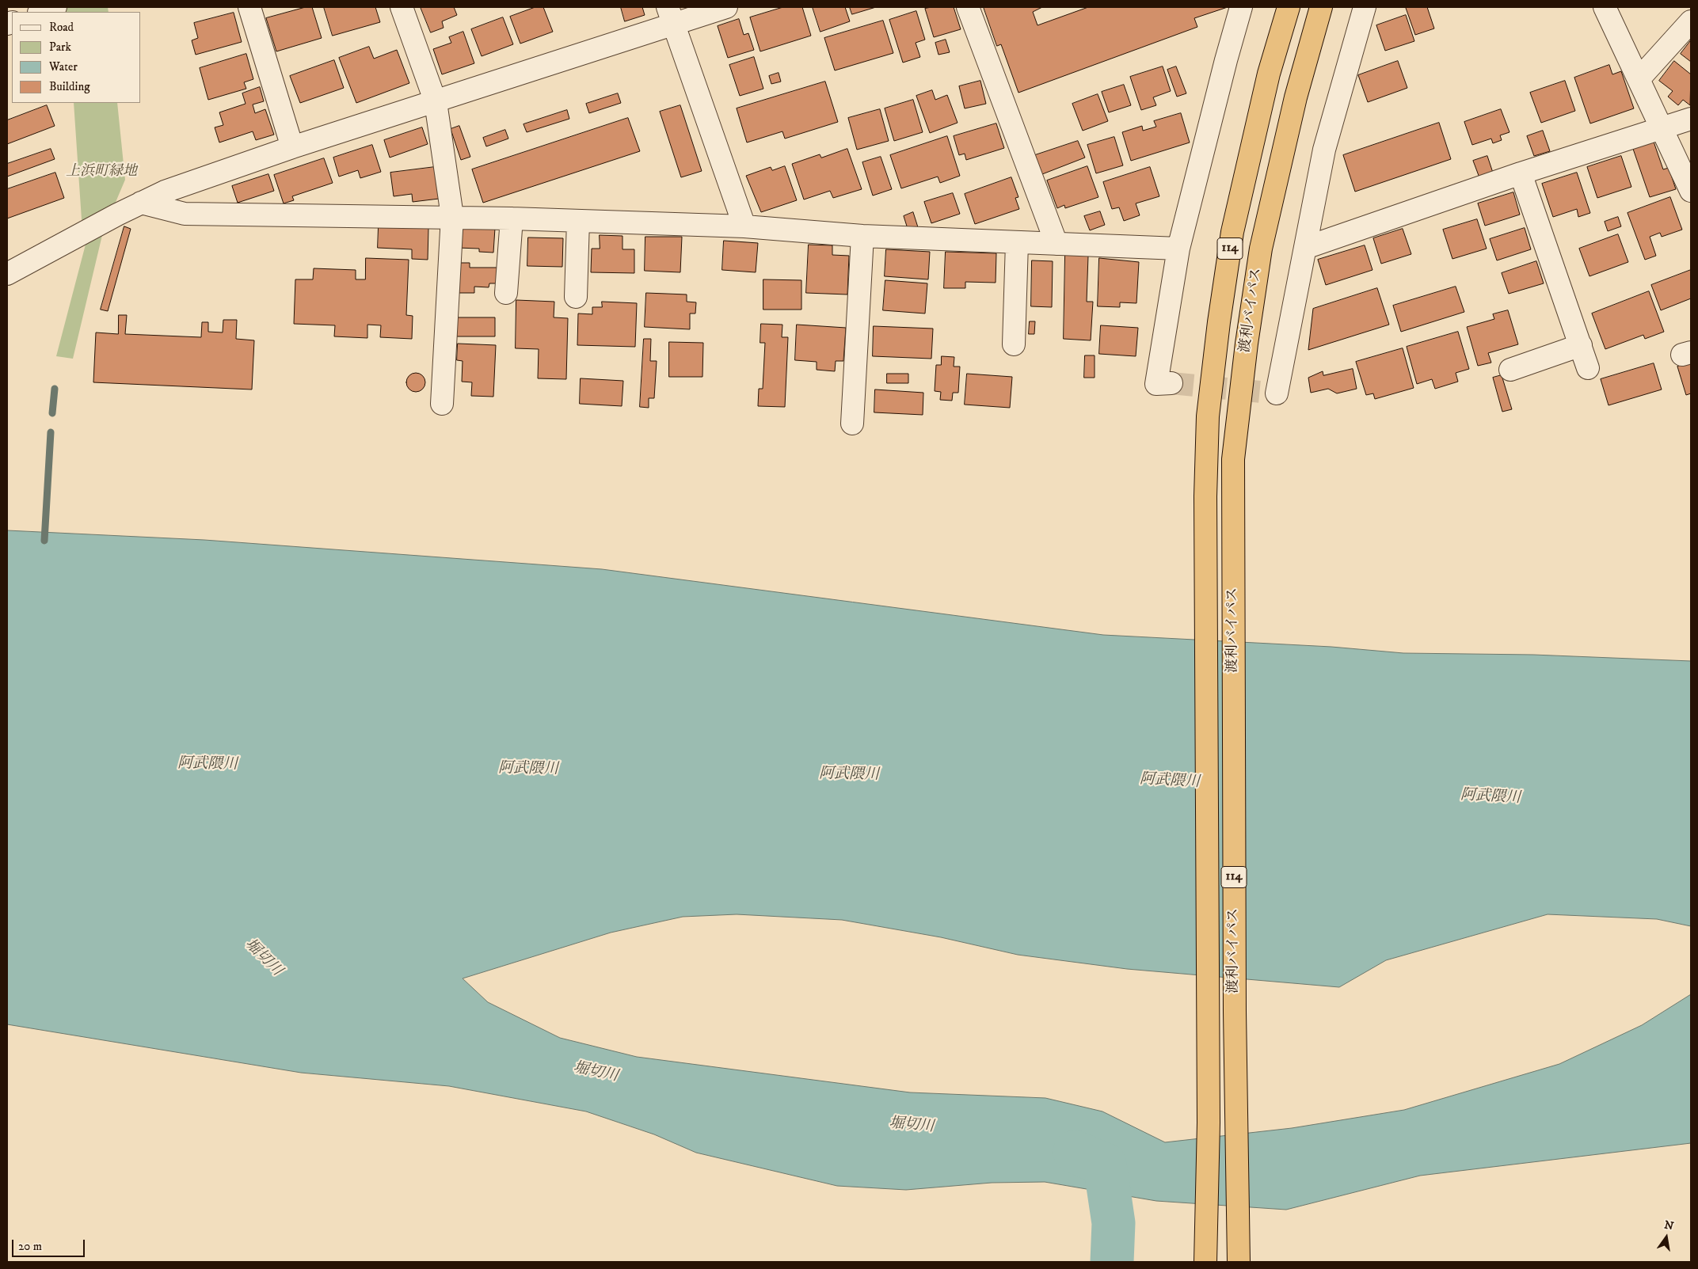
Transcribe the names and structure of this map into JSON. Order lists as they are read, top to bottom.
{
  "streets": {
    "highway": ["114", "渡利バイパス"]
  },
  "water": ["阿武隈川", "堀切川"],
  "parks": ["上浜町緑地"],
  "legend": [
    "Road",
    "Park",
    "Water",
    "Building"
  ],
  "scale_bar": "20 m",
  "north": "top"
}
